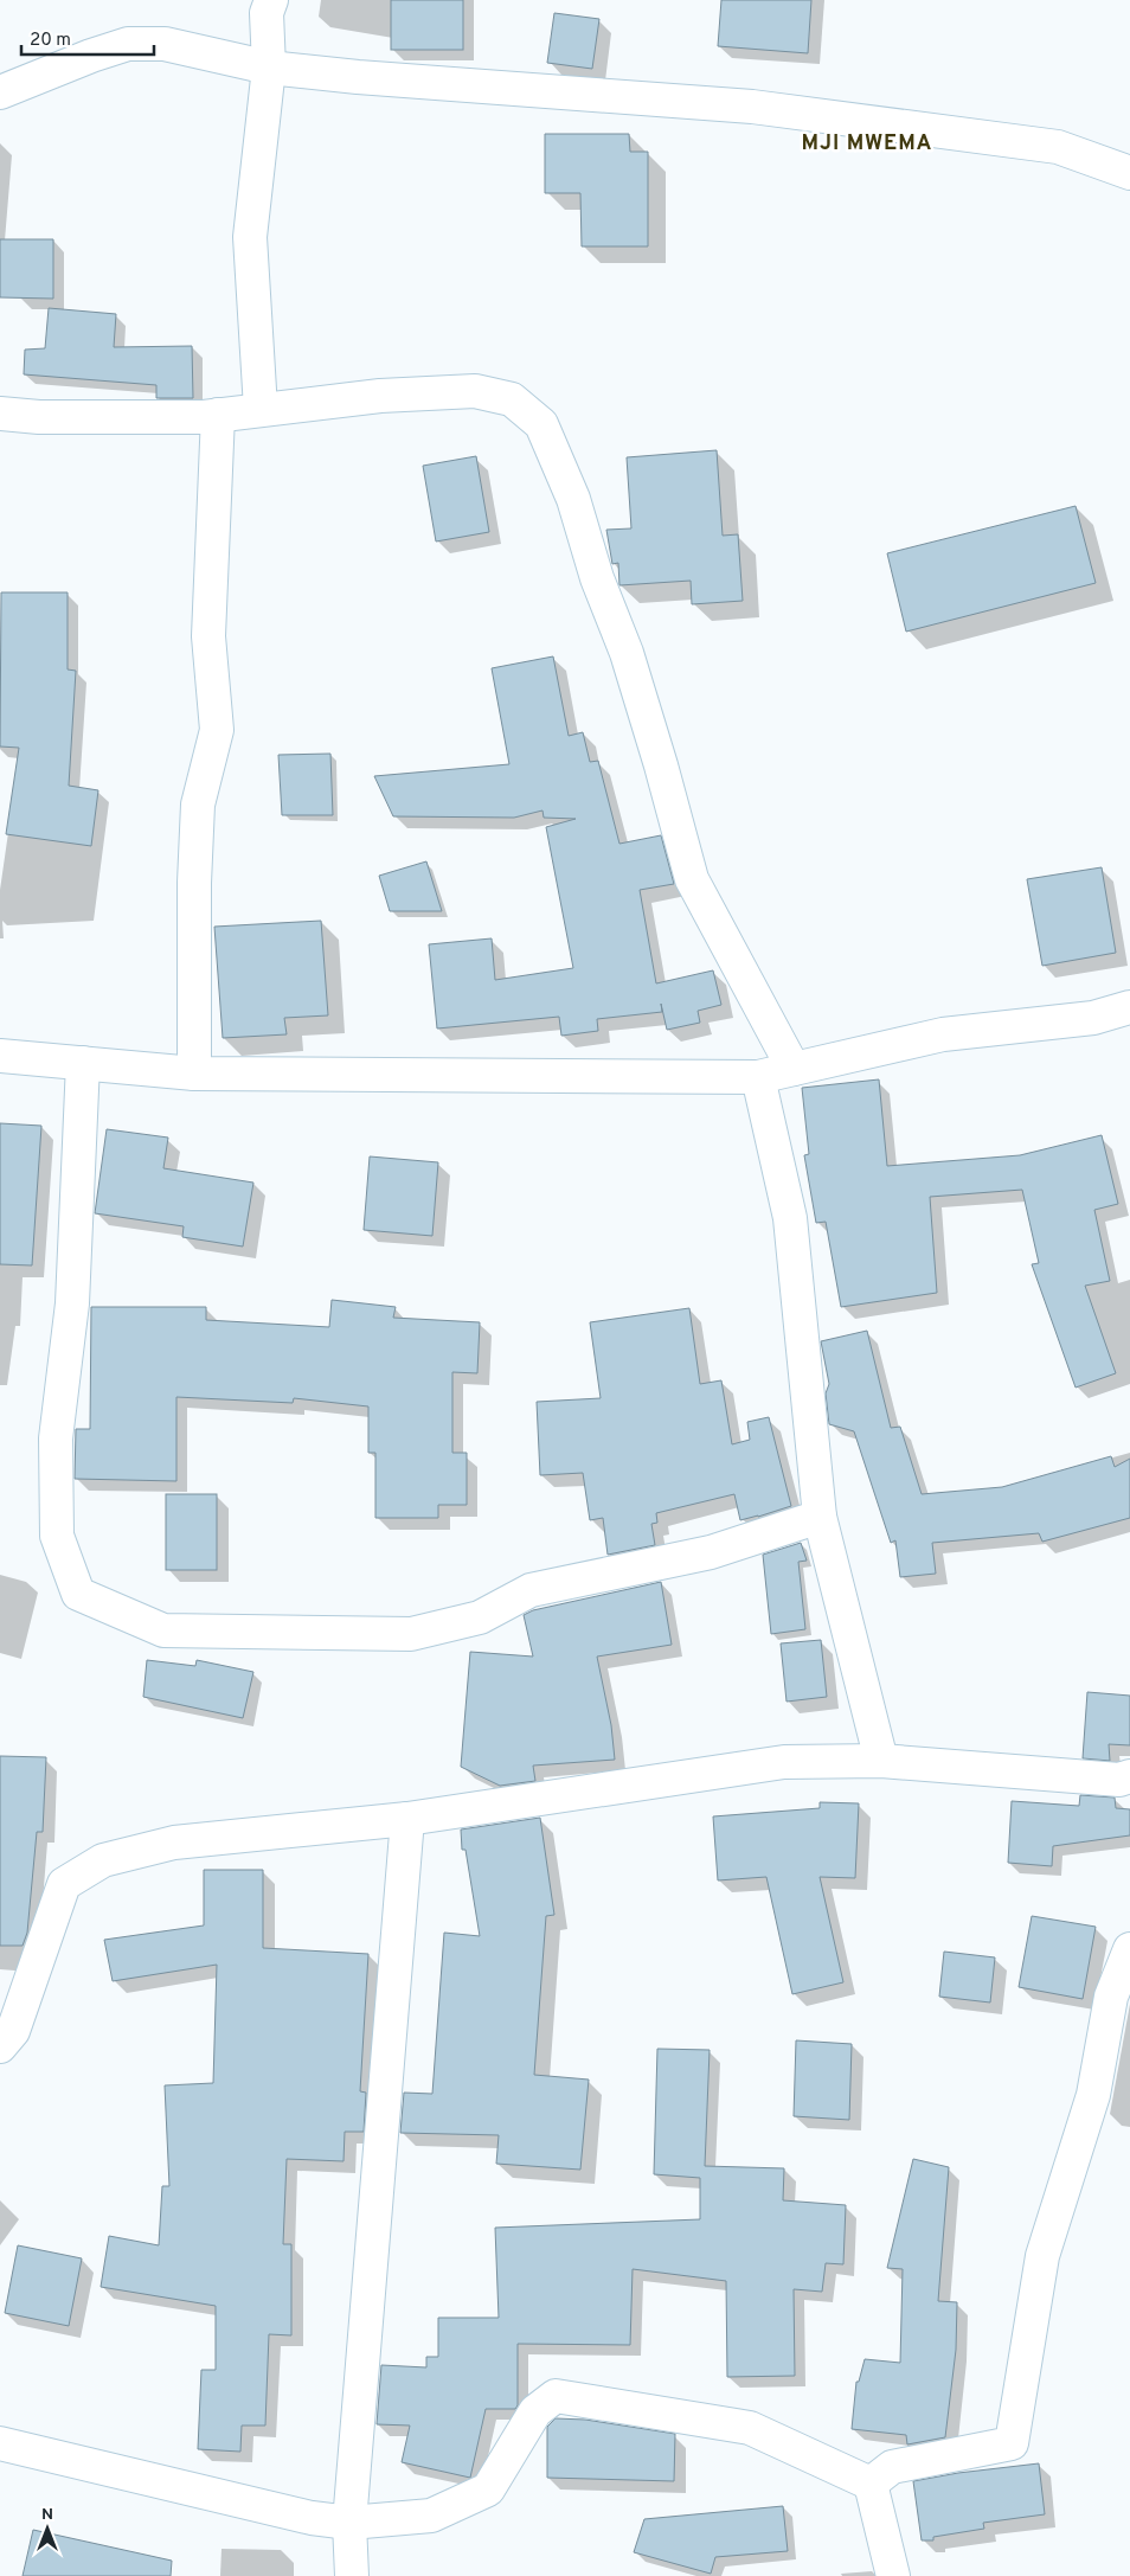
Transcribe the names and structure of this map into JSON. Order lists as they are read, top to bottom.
{
  "districts": ["MJI MWEMA"],
  "scale_bar": "20 m",
  "north": "top"
}
